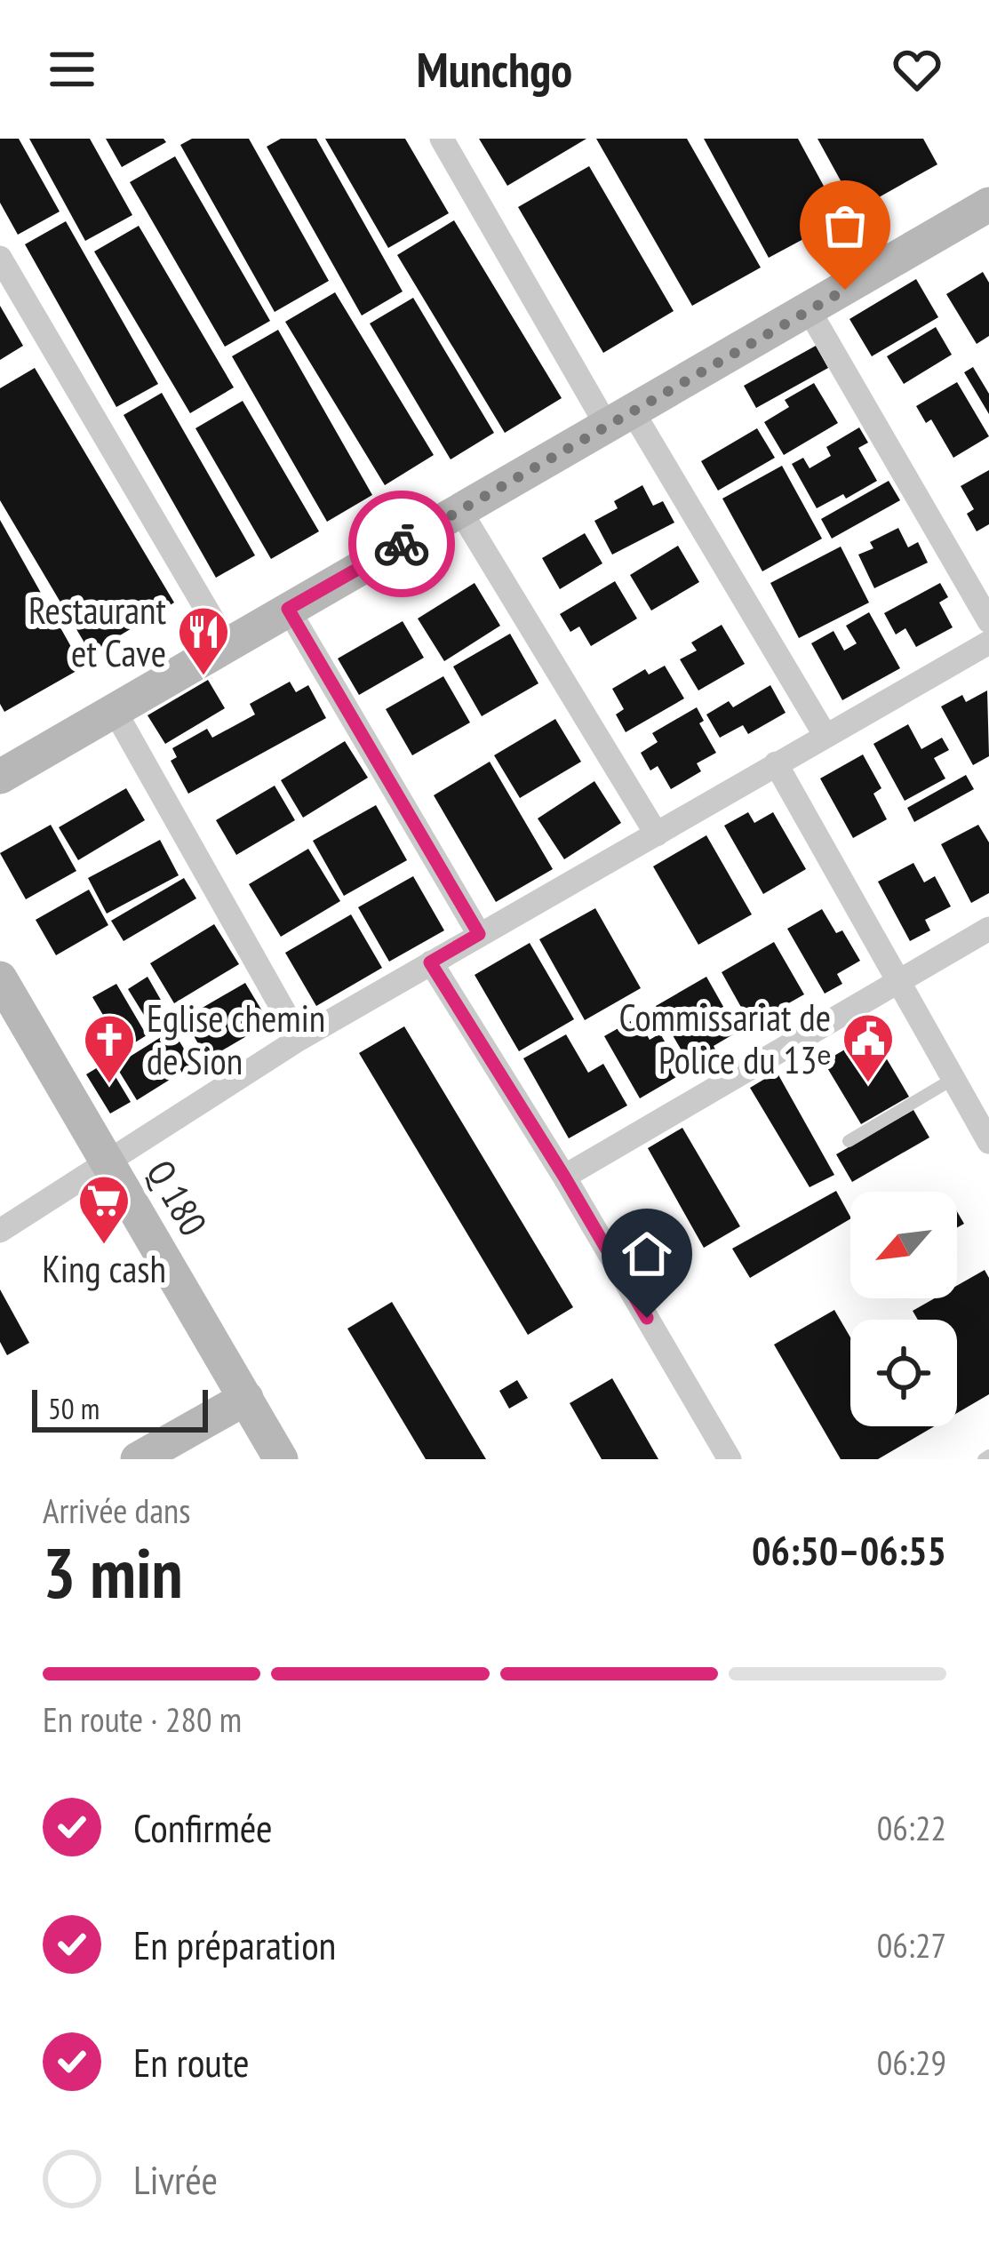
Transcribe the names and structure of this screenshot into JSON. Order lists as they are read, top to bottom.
{
  "streets": {
    "street": ["Q 180"]
  },
  "places": {
    "restaurant": ["Restaurant et Cave"],
    "public building": ["Commissariat de Police du 13ᵉ"],
    "church": ["Eglise chemin de Sion"],
    "supermarket": ["King cash"]
  },
  "scale_bar": "50 m",
  "north": "bottom left",
  "page": {
    "header": "Munchgo",
    "scale": "50 m",
    "heading": ["3 min", "Arrivée dans", "06:50–06:55"],
    "bar": "En route · 280 m",
    "list": [
      ["Confirmée", "06:22"],
      ["En préparation", "06:27"],
      ["En route", "06:29"],
      "Livrée"
    ]
  }
}
